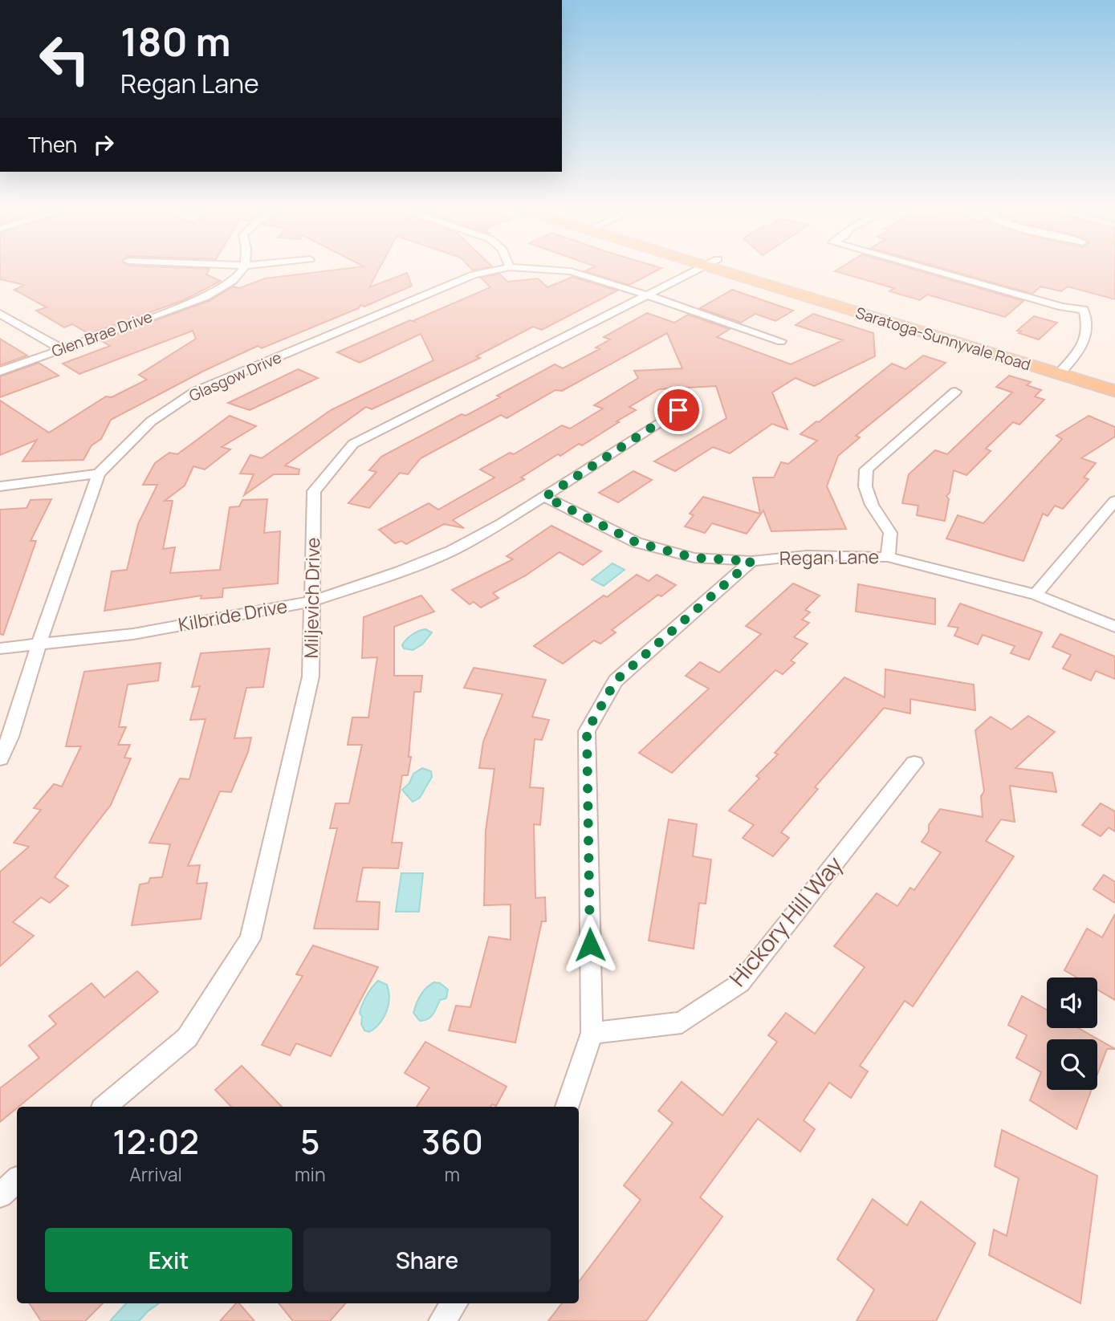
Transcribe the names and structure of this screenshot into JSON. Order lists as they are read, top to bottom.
{
  "streets": {
    "main road": ["Saratoga-Sunnyvale Road"],
    "street": [
      "Glen Brae Drive",
      "Glasgow Drive",
      "Regan Lane",
      "Miljevich Drive",
      "Kilbride Drive",
      "Hickory Hill Way"
    ]
  },
  "crossings": [
    ["Glasgow Drive", "Miljevich Drive"],
    ["Glasgow Drive", "Kilbride Drive"],
    ["Regan Lane", "Kilbride Drive"],
    ["Miljevich Drive", "Kilbride Drive"]
  ],
  "page": {
    "turn": ["180 m", "Regan Lane"],
    "then": "Then",
    "eta": [
      "12:02",
      "Arrival",
      "5",
      "min",
      "360",
      "m"
    ],
    "buttons": ["Exit", "Share"]
  }
}
